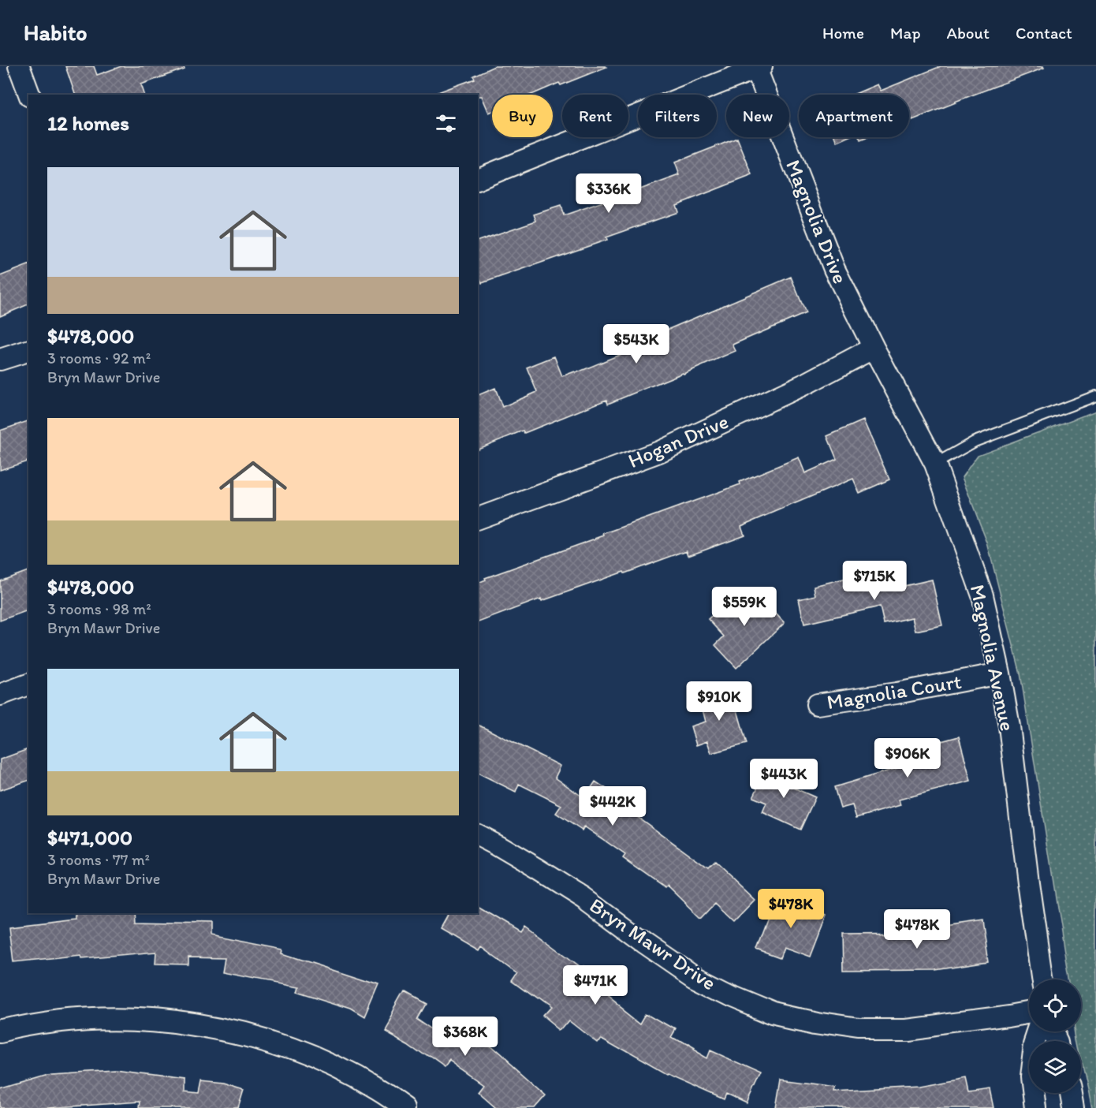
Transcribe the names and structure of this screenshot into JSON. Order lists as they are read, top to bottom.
{
  "streets": {
    "street": [
      "Magnolia Drive",
      "Hogan Drive",
      "Magnolia Avenue",
      "Magnolia Court",
      "Bryn Mawr Drive"
    ]
  },
  "crossings": [
    ["Magnolia Drive", "Hogan Drive"],
    ["Magnolia Drive", "Magnolia Avenue"],
    ["Hogan Drive", "Magnolia Avenue"],
    ["Magnolia Avenue", "Magnolia Court"]
  ],
  "page": {
    "header": "Habito",
    "nav": [
      "Home",
      "Map",
      "About",
      "Contact"
    ],
    "chip": [
      "Buy",
      "Rent",
      "Filters",
      "New",
      "Apartment"
    ],
    "heading": "12 homes",
    "list": [
      {
        "name": "$478,000",
        "note": "3 rooms · 92 m² · Bryn Mawr Drive"
      },
      {
        "name": "$478,000",
        "note": "3 rooms · 98 m² · Bryn Mawr Drive"
      },
      {
        "name": "$471,000",
        "note": "3 rooms · 77 m² · Bryn Mawr Drive"
      }
    ],
    "price": [
      "$336K",
      "$543K",
      "$715K",
      "$559K",
      "$910K",
      "$906K",
      "$443K",
      "$442K",
      "$478K",
      "$478K",
      "$471K",
      "$368K"
    ]
  }
}
